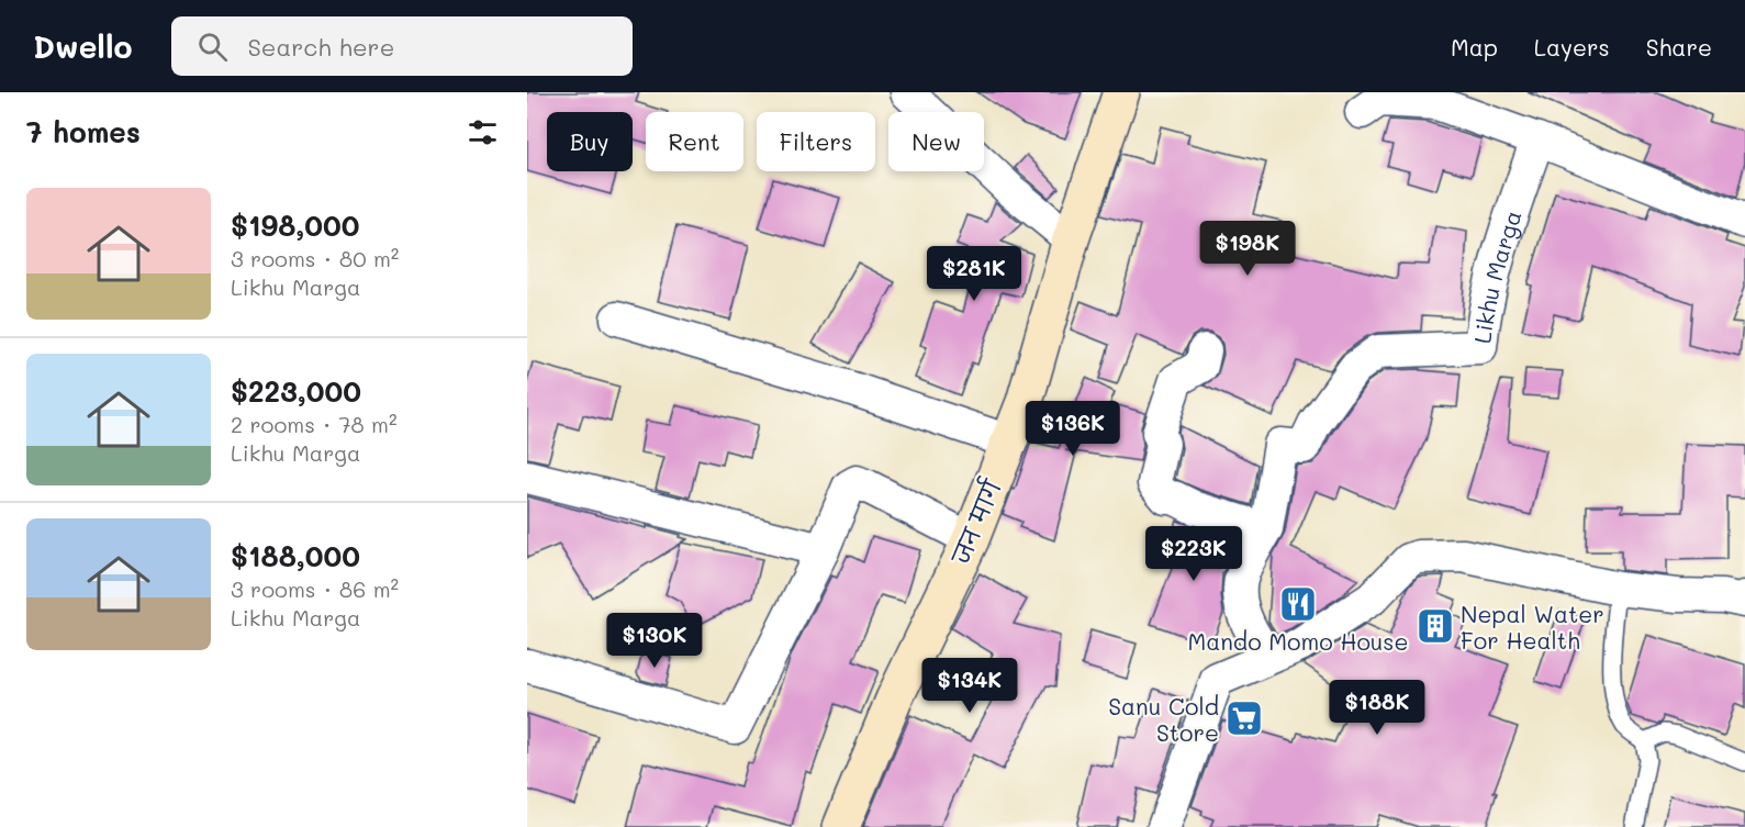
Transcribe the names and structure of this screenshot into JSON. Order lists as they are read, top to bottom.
{
  "streets": {
    "street": ["Likhu Marga", "जन मार्ग"]
  },
  "places": {
    "restaurant": ["Mando Momo House"],
    "building": ["Nepal Water For Health"],
    "supermarket": ["Sanu Cold Store"]
  },
  "page": {
    "header": "Dwello",
    "search": "Search here",
    "nav": ["Map", "Layers", "Share"],
    "heading": "7 homes",
    "chip": [
      "Buy",
      "Rent",
      "Filters",
      "New"
    ],
    "list": [
      {
        "name": "$198,000",
        "note": "3 rooms · 80 m² · Likhu Marga"
      },
      {
        "name": "$223,000",
        "note": "2 rooms · 78 m² · Likhu Marga"
      },
      {
        "name": "$188,000",
        "note": "3 rooms · 86 m² · Likhu Marga"
      }
    ],
    "price": [
      "$198K",
      "$281K",
      "$136K",
      "$223K",
      "$130K",
      "$134K",
      "$188K"
    ]
  }
}
